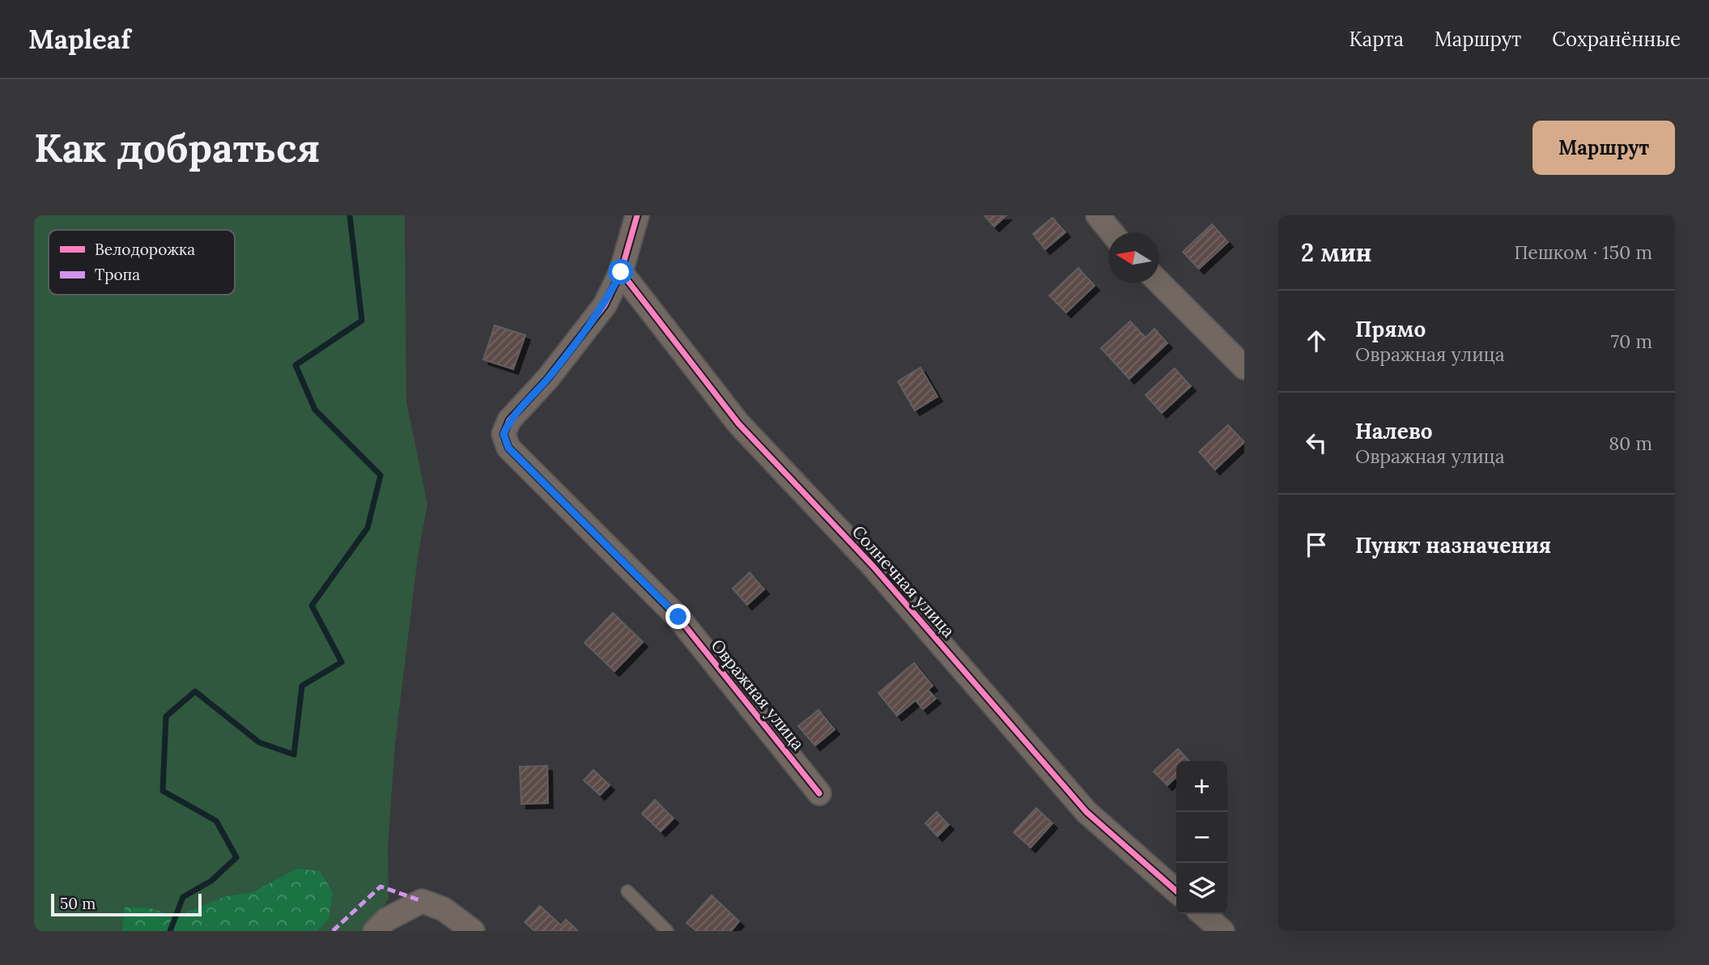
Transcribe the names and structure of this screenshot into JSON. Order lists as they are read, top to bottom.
{
  "streets": {
    "street": ["Солнечная улица", "Овражная улица"]
  },
  "crossings": [
    ["Солнечная улица", "Овражная улица"]
  ],
  "legend": ["Велодорожка", "Тропа"],
  "scale_bar": "50 m",
  "north": "left",
  "page": {
    "header": "Mapleaf",
    "nav": ["Карта", "Маршрут", "Сохранённые"],
    "buttons": "Маршрут",
    "title": "Как добраться",
    "heading": ["2 мин", "Пешком · 150 m"],
    "list": [
      ["Прямо", "Овражная улица", "70 m"],
      ["Налево", "Овражная улица", "80 m"],
      "Пункт назначения"
    ],
    "map_buttons": ["+", "−"],
    "scale": "50 m"
  }
}
